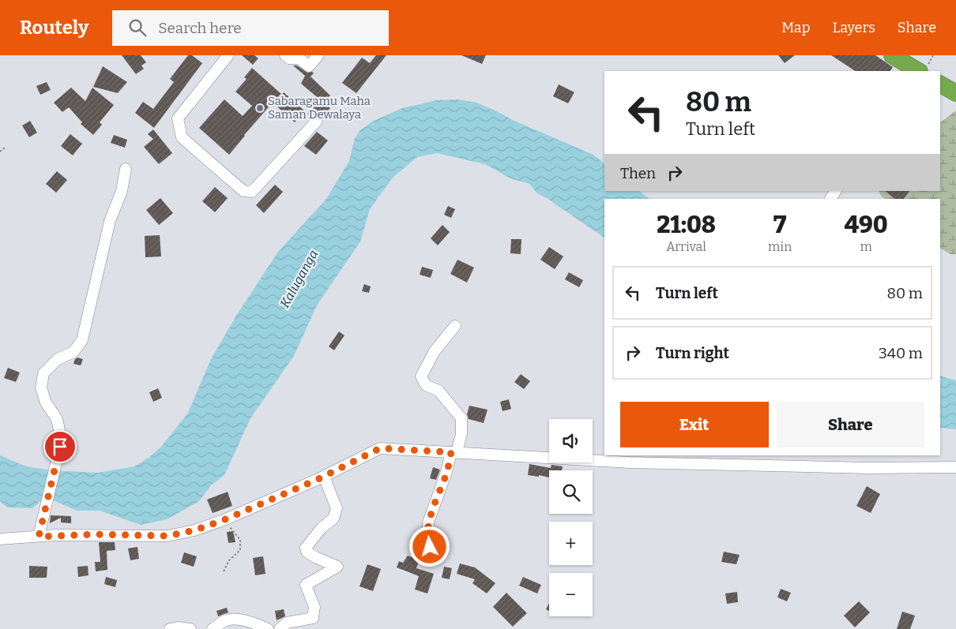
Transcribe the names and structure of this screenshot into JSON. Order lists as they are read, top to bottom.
{
  "water": ["Kaluganga"],
  "places": ["Sabaragamu Maha Saman Dewalaya"],
  "page": {
    "header": "Routely",
    "search": "Search here",
    "nav": ["Map", "Layers", "Share"],
    "turn": ["80 m", "Turn left"],
    "then": "Then",
    "eta": [
      "21:08",
      "Arrival",
      "7",
      "min",
      "490",
      "m"
    ],
    "list": [
      {
        "name": "Turn left",
        "value": "80 m"
      },
      {
        "name": "Turn right",
        "value": "340 m"
      }
    ],
    "buttons": ["Exit", "Share"],
    "map_buttons": ["+", "−"]
  }
}
